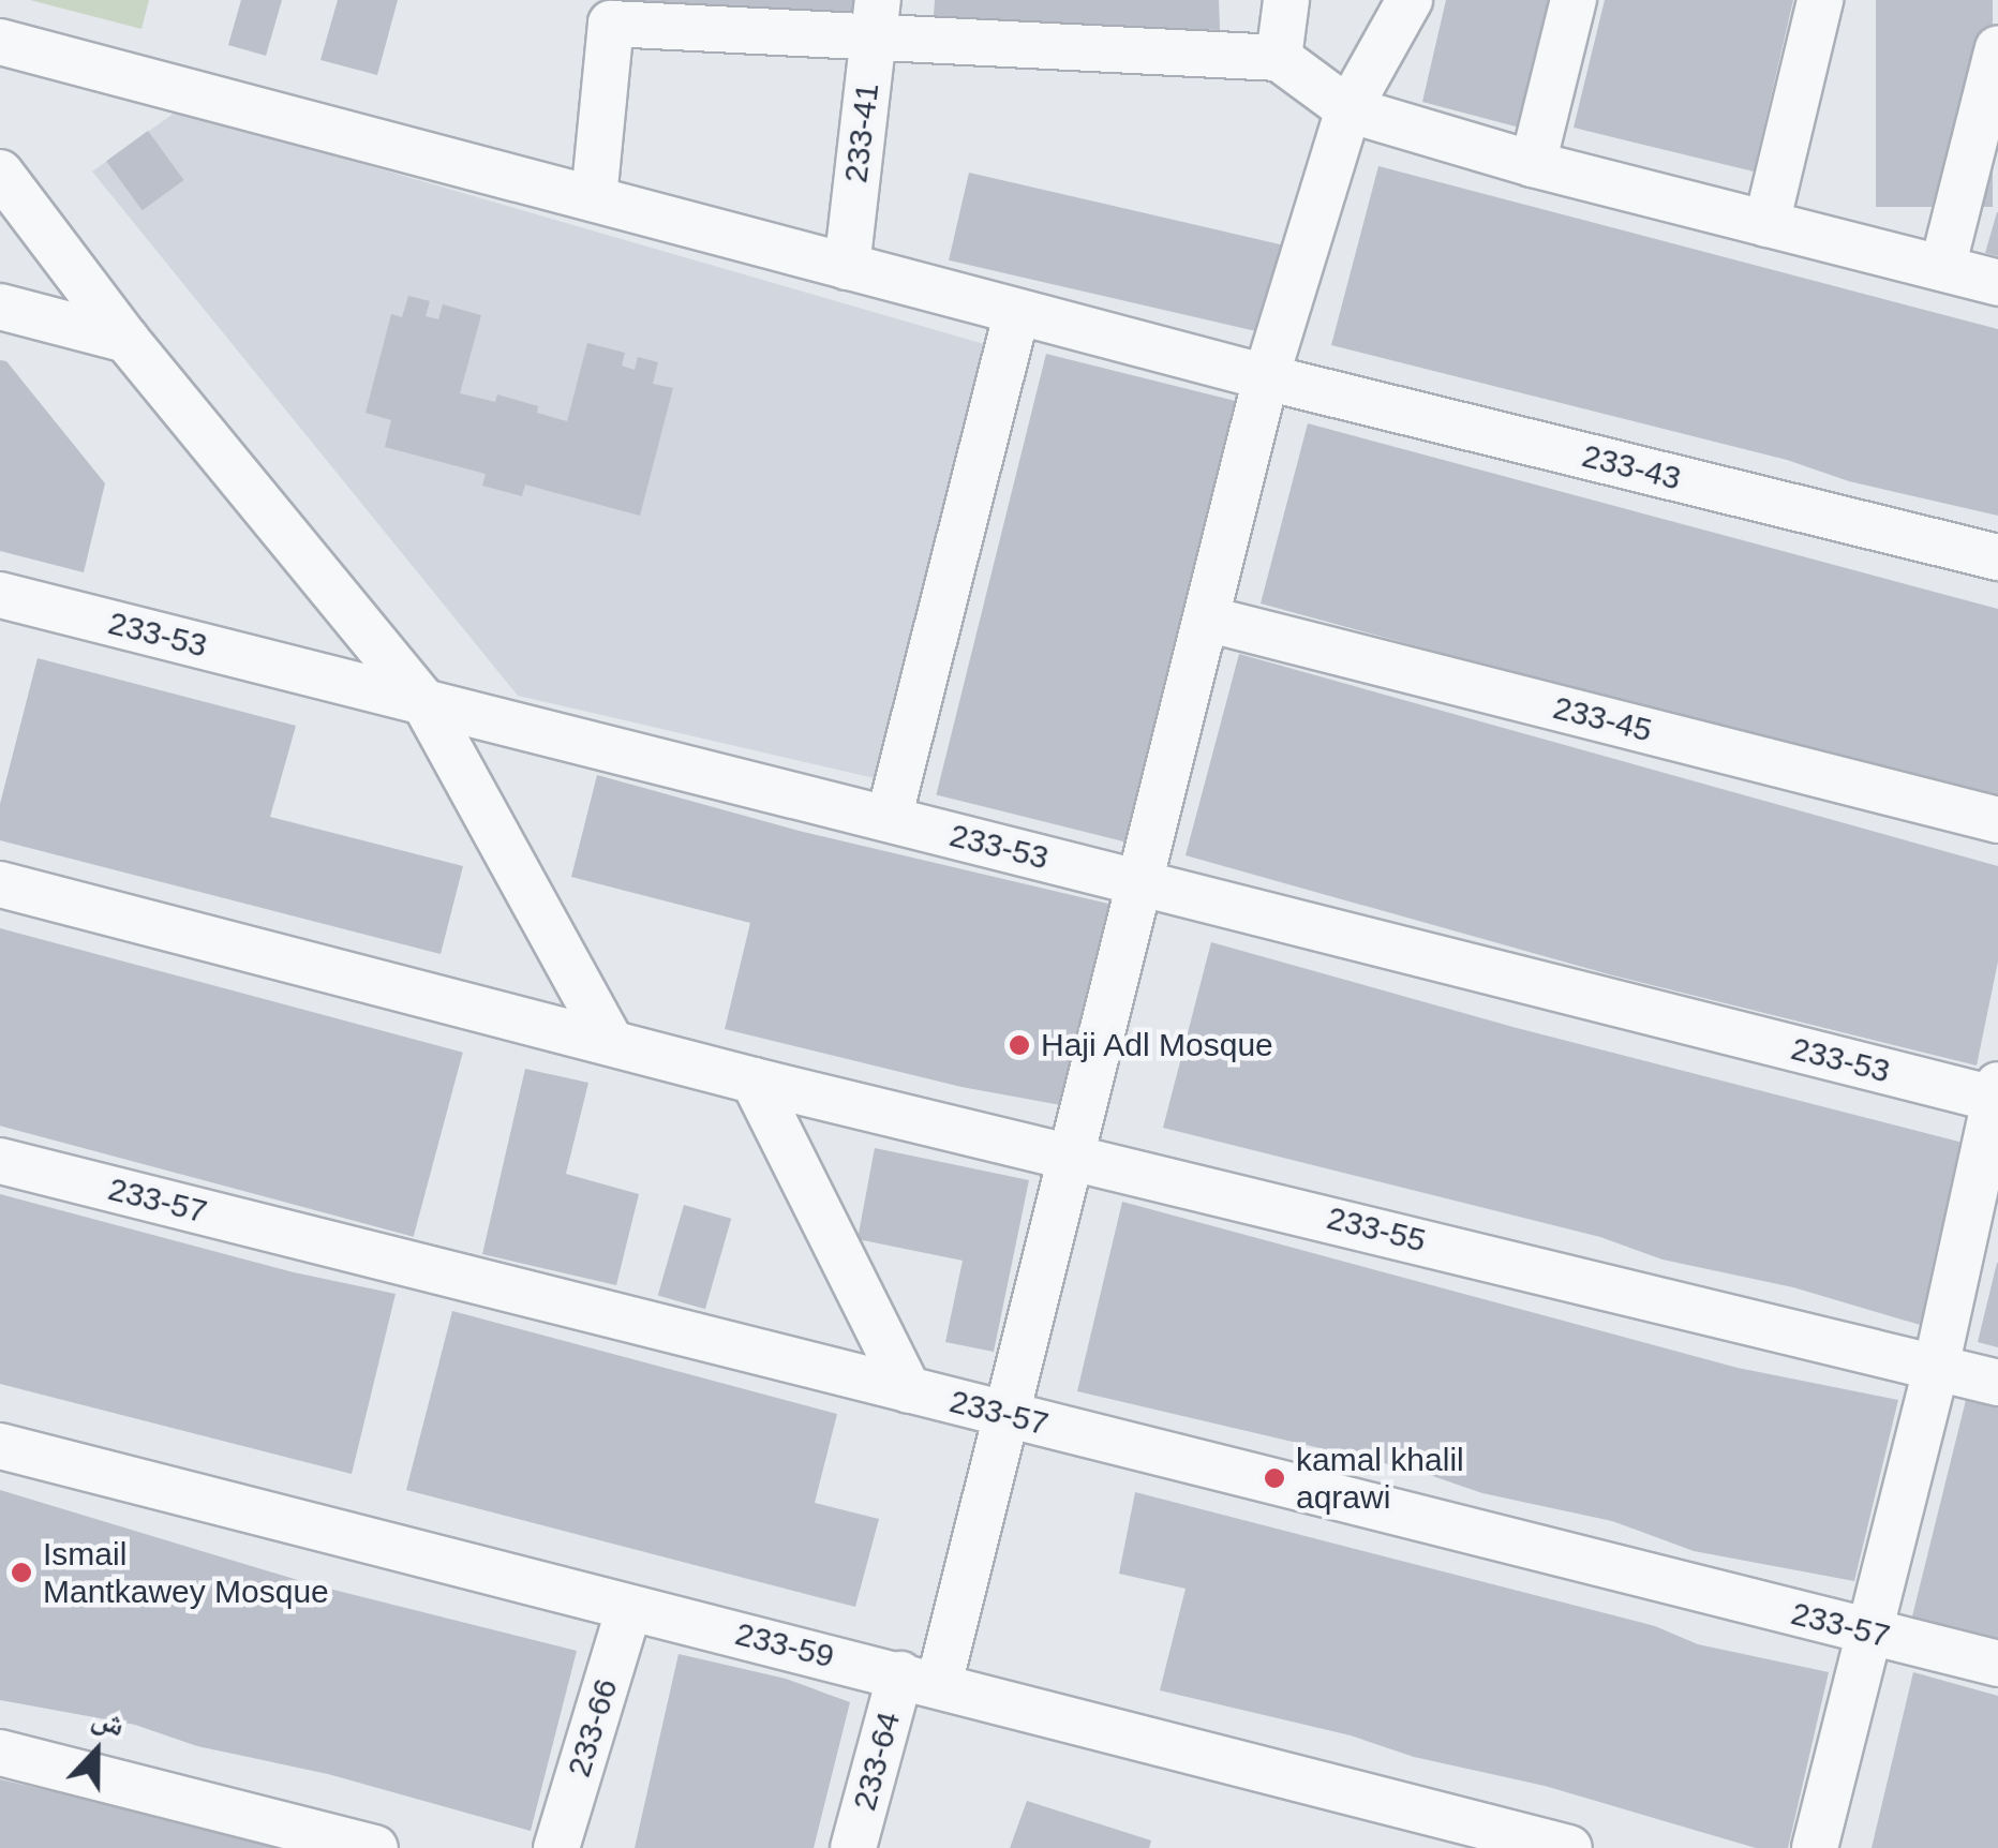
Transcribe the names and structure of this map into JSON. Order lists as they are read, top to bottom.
{
  "streets": {
    "street": [
      "233-41",
      "233-43",
      "233-53",
      "233-45",
      "233-57",
      "233-55",
      "233-59",
      "233-66",
      "233-64"
    ]
  },
  "crossings": [
    ["233-41", "233-43"],
    ["233-43", "233-64"],
    ["233-53", "233-64"],
    ["233-45", "233-64"],
    ["233-57", "233-64"],
    ["233-55", "233-64"],
    ["233-59", "233-66"],
    ["233-59", "233-64"]
  ],
  "places": ["Haji Adl Mosque", "kamal khalil aqrawi", "Ismail Mantkawey Mosque"],
  "north": "top"
}
